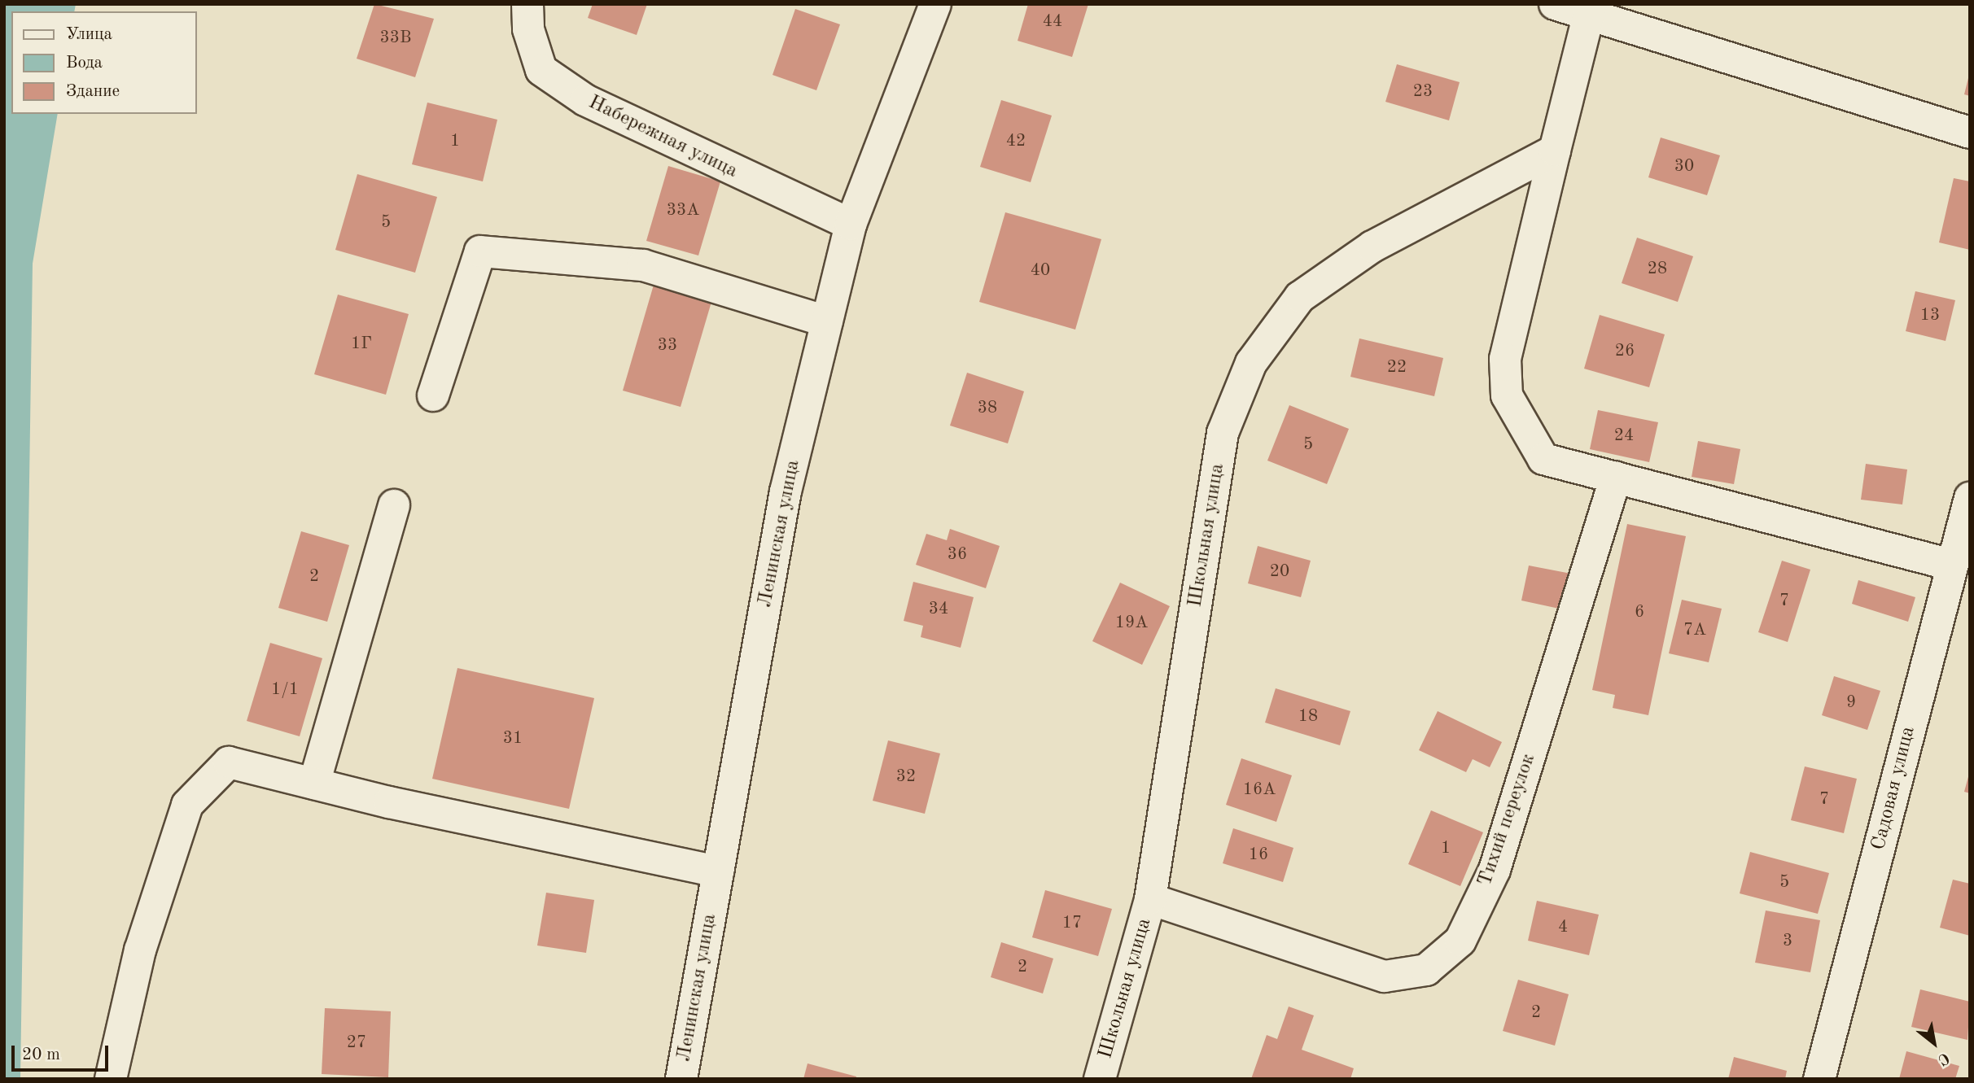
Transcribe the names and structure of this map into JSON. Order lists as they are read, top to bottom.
{
  "streets": {
    "street": [
      "Набережная улица",
      "Ленинская улица",
      "Школьная улица",
      "Садовая улица",
      "Тихий переулок"
    ]
  },
  "crossings": [
    ["Набережная улица", "Ленинская улица"],
    ["Школьная улица", "Тихий переулок"]
  ],
  "house_numbers": [
    "44",
    "33В",
    "23",
    "1",
    "42",
    "30",
    "33А",
    "5",
    "28",
    "40",
    "13",
    "1Г",
    "33",
    "26",
    "22",
    "38",
    "24",
    "5",
    "36",
    "20",
    "2",
    "7",
    "34",
    "6",
    "19А",
    "7А",
    "1/1",
    "9",
    "18",
    "31",
    "32",
    "16А",
    "7",
    "1",
    "16",
    "5",
    "17",
    "4",
    "3",
    "2",
    "2",
    "27"
  ],
  "legend": ["Улица", "Вода", "Здание"],
  "scale_bar": "20 m",
  "north": "bottom right"
}
